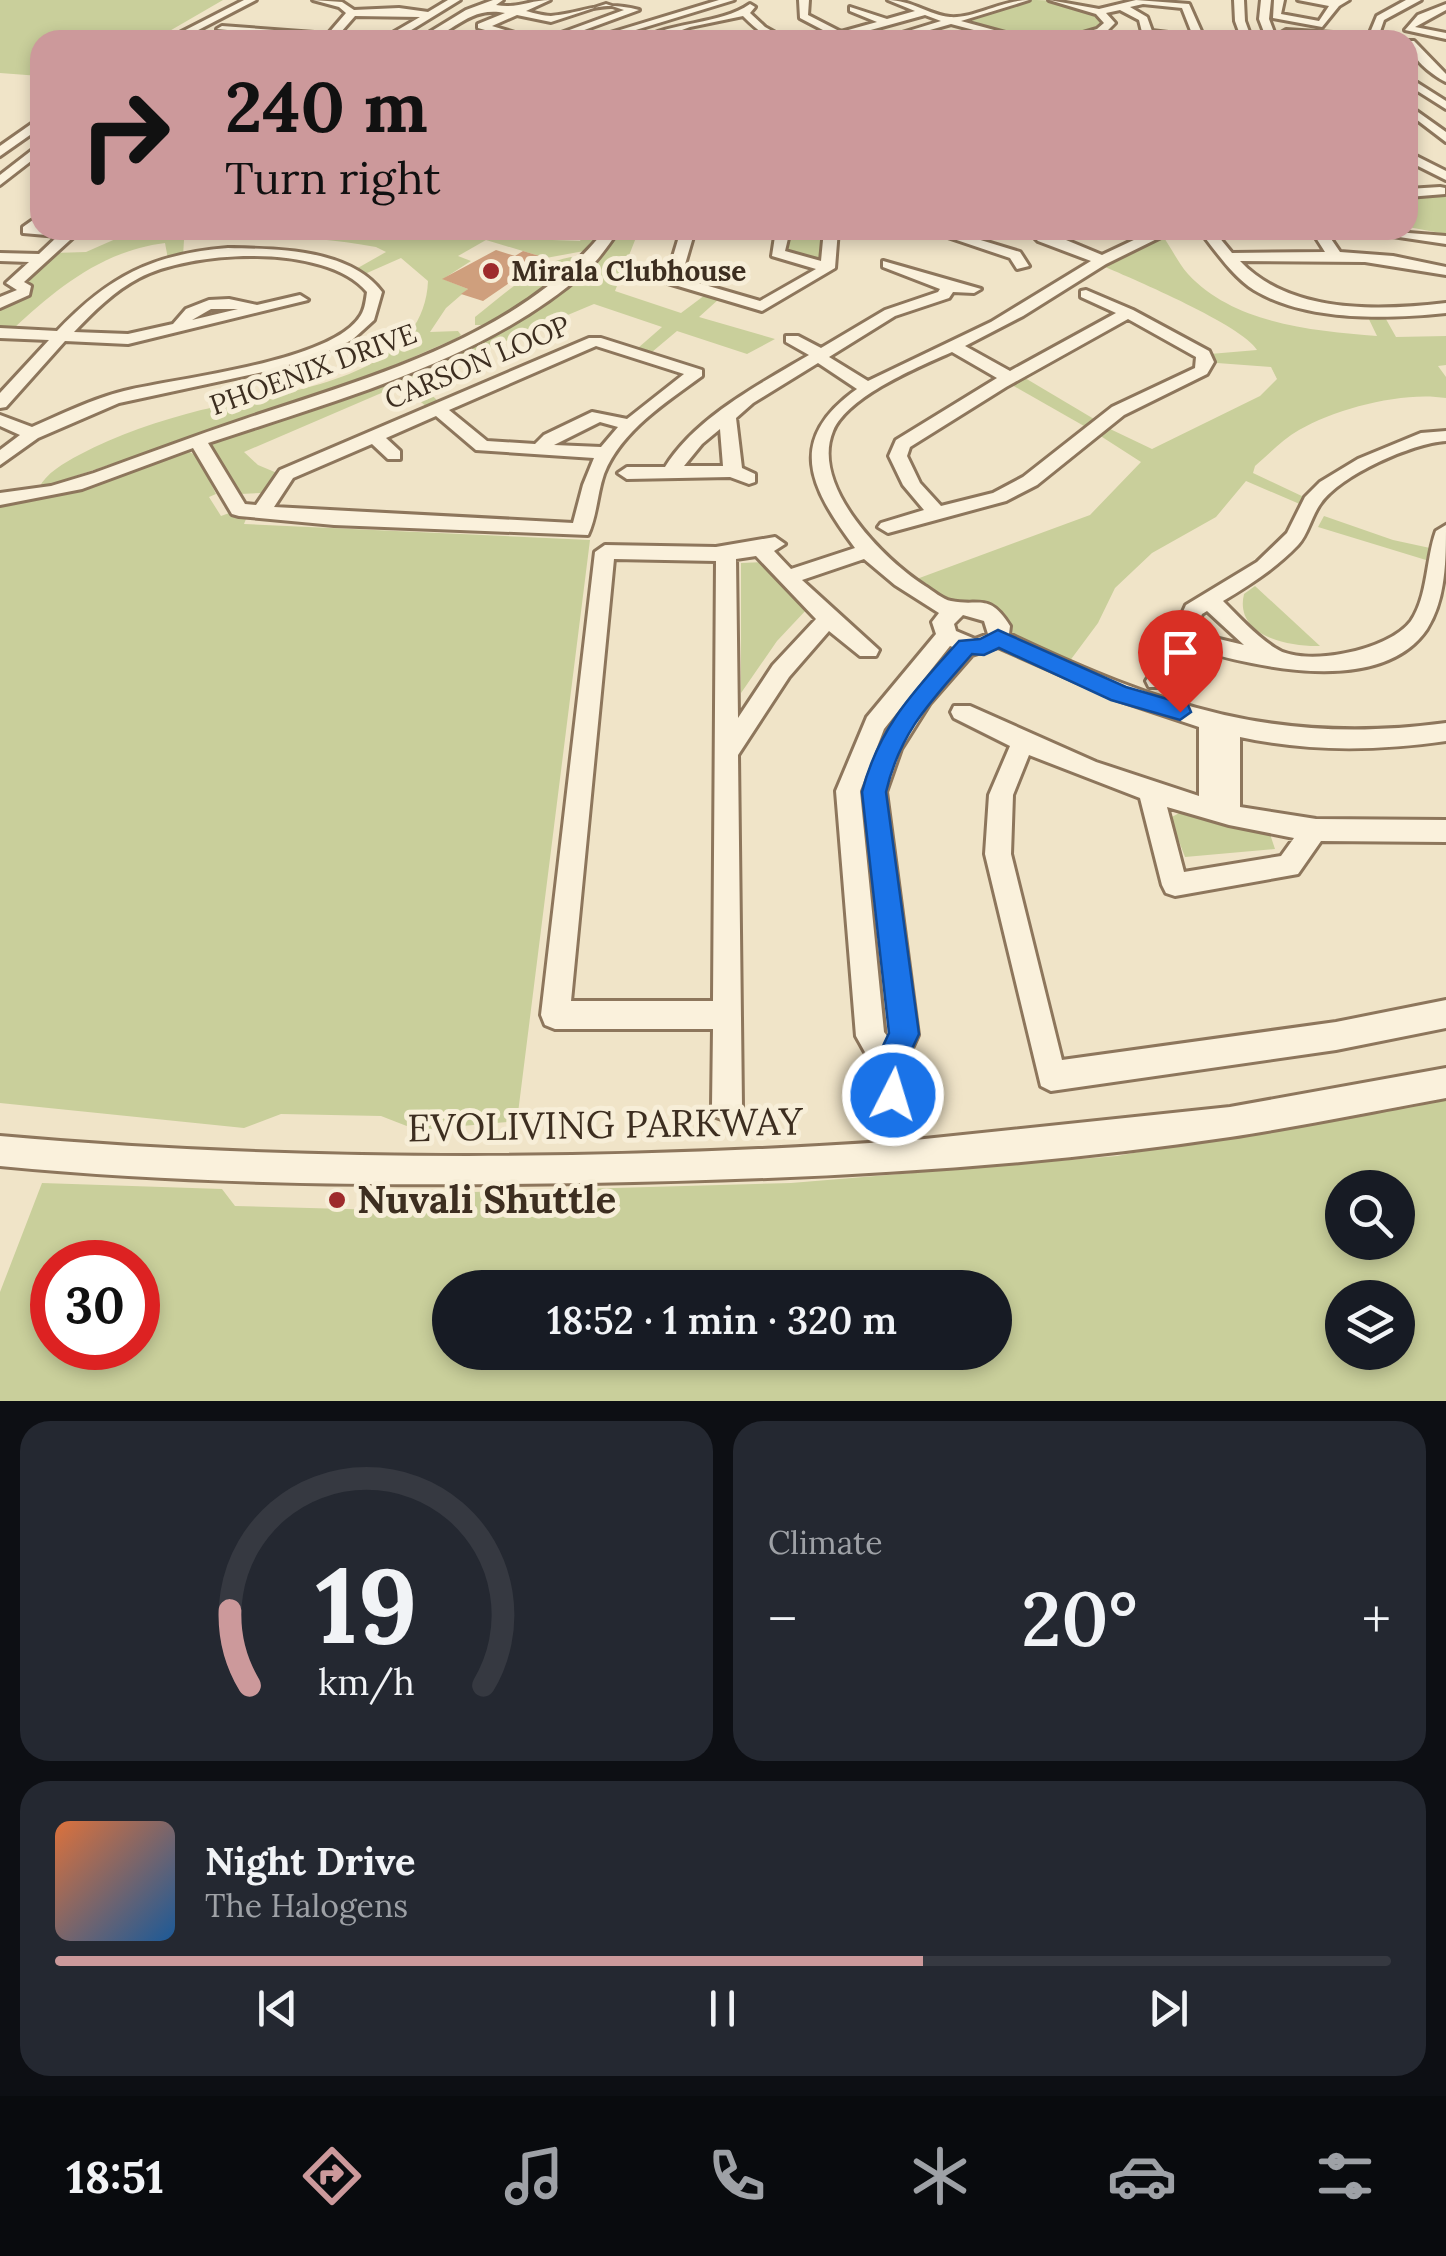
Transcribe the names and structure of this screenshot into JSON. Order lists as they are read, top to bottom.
{
  "streets": {
    "street": ["CARSON LOOP", "PHOENIX DRIVE", "EVOLIVING PARKWAY"]
  },
  "places": ["Mirala Clubhouse", "Nuvali Shuttle"],
  "page": {
    "turn": ["240 m", "Turn right"],
    "limit": "30",
    "trip": "18:52 · 1 min · 320 m",
    "tile": "Climate",
    "heat": ["−", "20°", "+"],
    "song": ["Night Drive", "The Halogens"],
    "tabs": "18:51",
    "gauge": ["19", "km/h"]
  }
}
